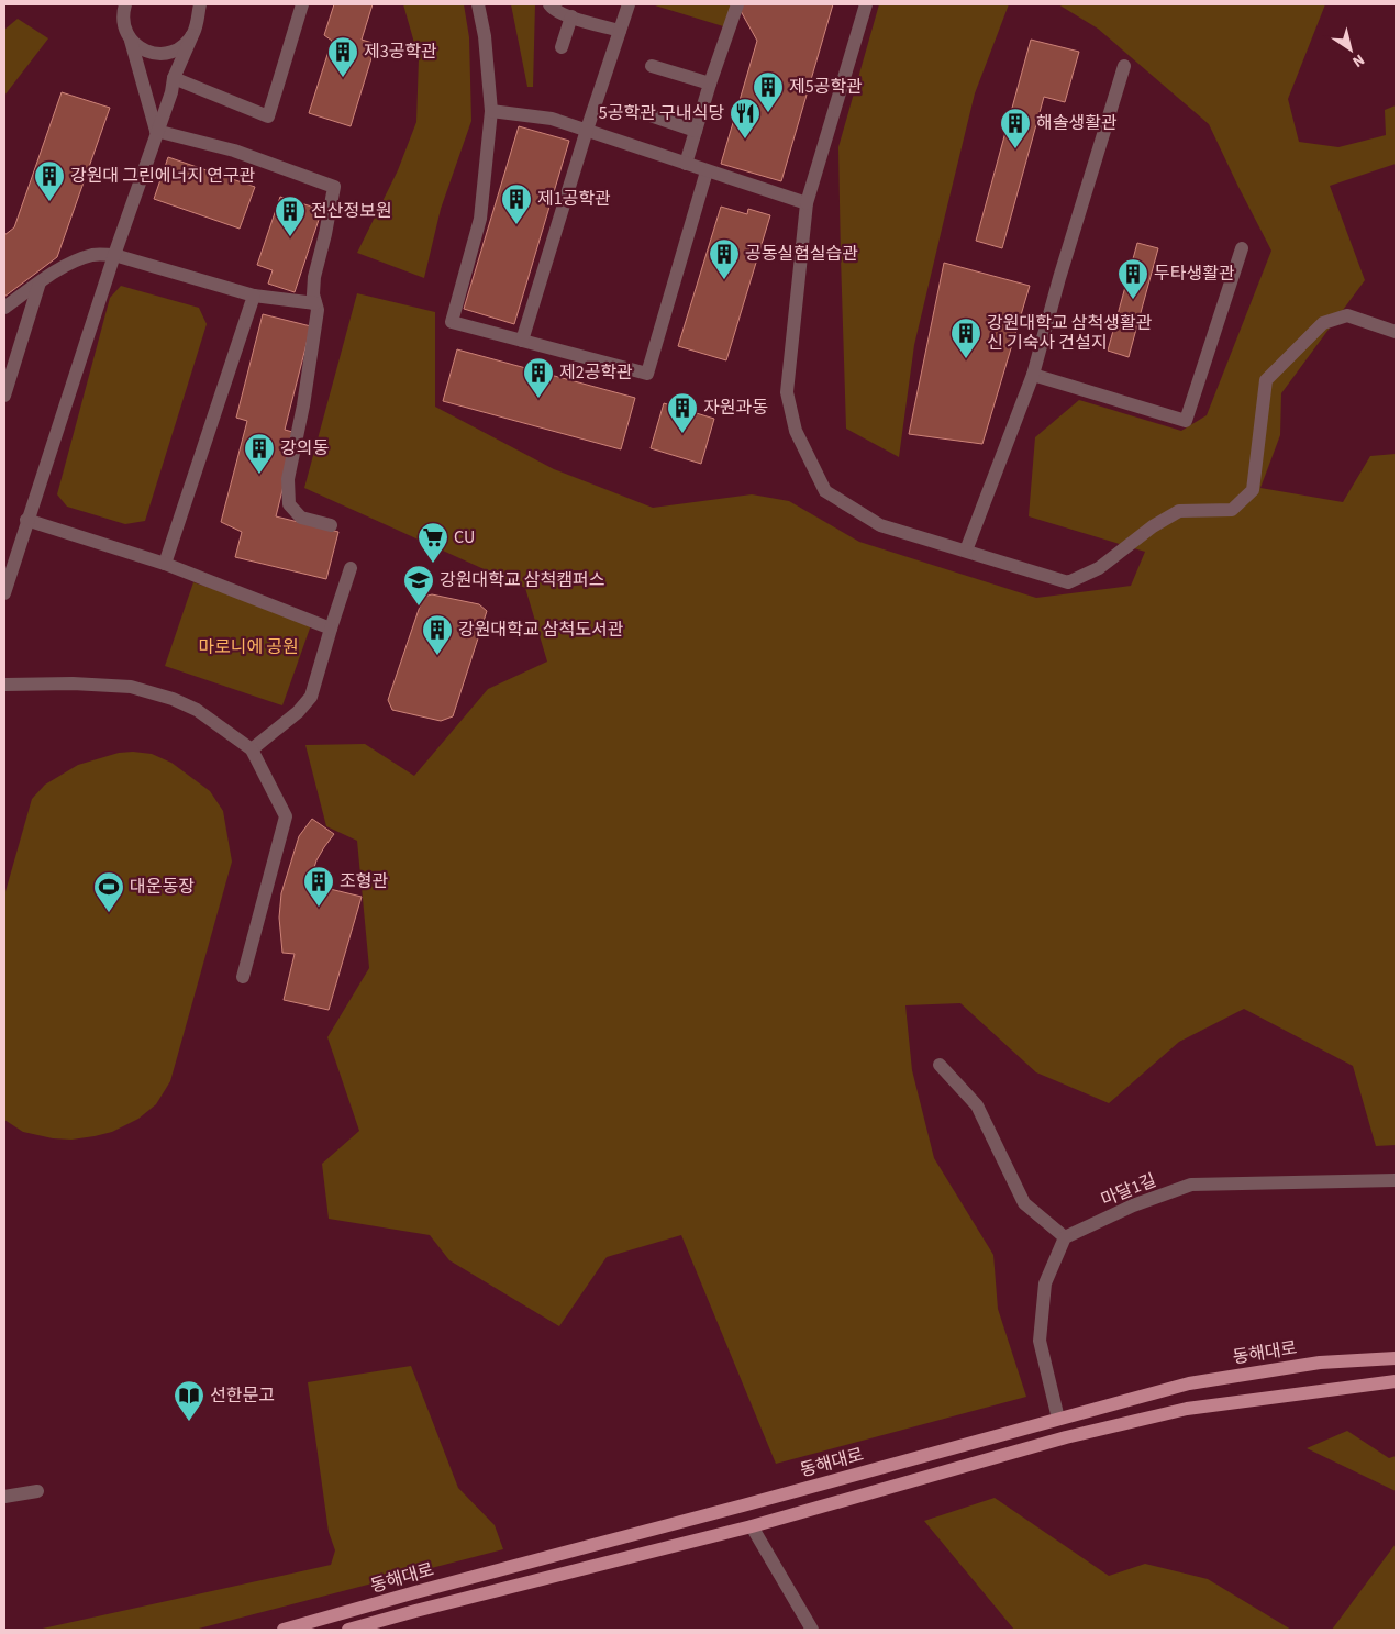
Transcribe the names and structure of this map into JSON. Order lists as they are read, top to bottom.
{
  "streets": {
    "main road": ["동해대로"],
    "street": ["마달1길"]
  },
  "parks": ["마로니에 공원"],
  "places": {
    "building": [
      "제3공학관",
      "제5공학관",
      "해솔생활관",
      "강원대 그린에너지 연구관",
      "제1공학관",
      "전산정보원",
      "공동실험실습관",
      "두타생활관",
      "강원대학교 삼척생활관 신 기숙사 건설지",
      "제2공학관",
      "자원과동",
      "강의동",
      "강원대학교 삼척도서관",
      "조형관"
    ],
    "restaurant": ["5공학관 구내식당"],
    "supermarket": ["CU"],
    "school or university": ["강원대학교 삼척캠퍼스"],
    "sports": ["대운동장"],
    "library": ["선한문고"]
  },
  "north": "bottom right"
}
